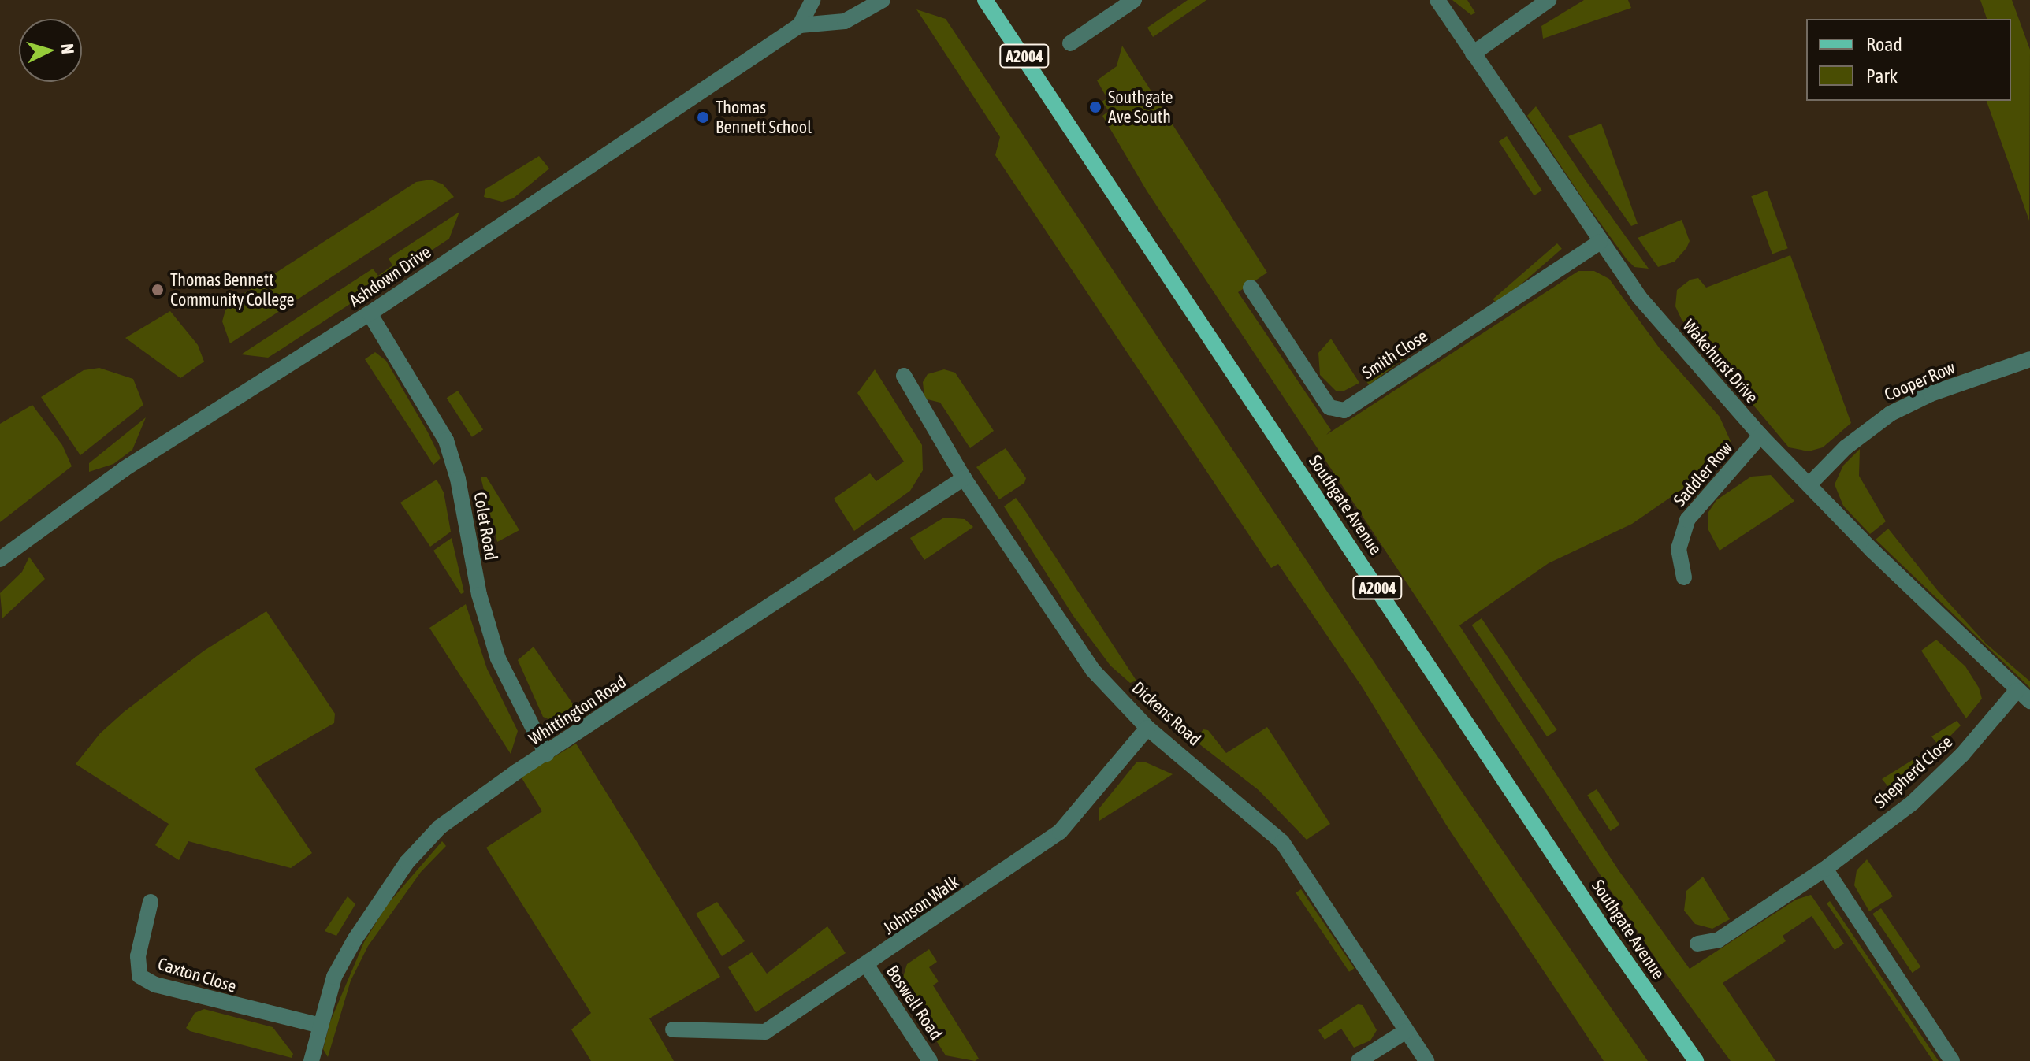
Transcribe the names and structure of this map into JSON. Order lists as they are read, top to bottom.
{
  "streets": {
    "main road": ["A2004", "Southgate Avenue"],
    "street": [
      "Ashdown Drive",
      "Smith Close",
      "Wakehurst Drive",
      "Cooper Row",
      "Saddler Row",
      "Colet Road",
      "Whittington Road",
      "Dickens Road",
      "Shepherd Close",
      "Johnson Walk",
      "Caxton Close",
      "Boswell Road"
    ]
  },
  "crossings": [
    ["Ashdown Drive", "Colet Road"],
    ["Smith Close", "Wakehurst Drive"],
    ["Wakehurst Drive", "Cooper Row"],
    ["Wakehurst Drive", "Saddler Row"],
    ["Wakehurst Drive", "Shepherd Close"],
    ["Colet Road", "Whittington Road"],
    ["Whittington Road", "Dickens Road"],
    ["Whittington Road", "Caxton Close"],
    ["Dickens Road", "Johnson Walk"],
    ["Johnson Walk", "Boswell Road"]
  ],
  "places": ["Southgate Ave South", "Thomas Bennett School", "Thomas Bennett Community College"],
  "legend": ["Road", "Park"],
  "north": "right"
}
